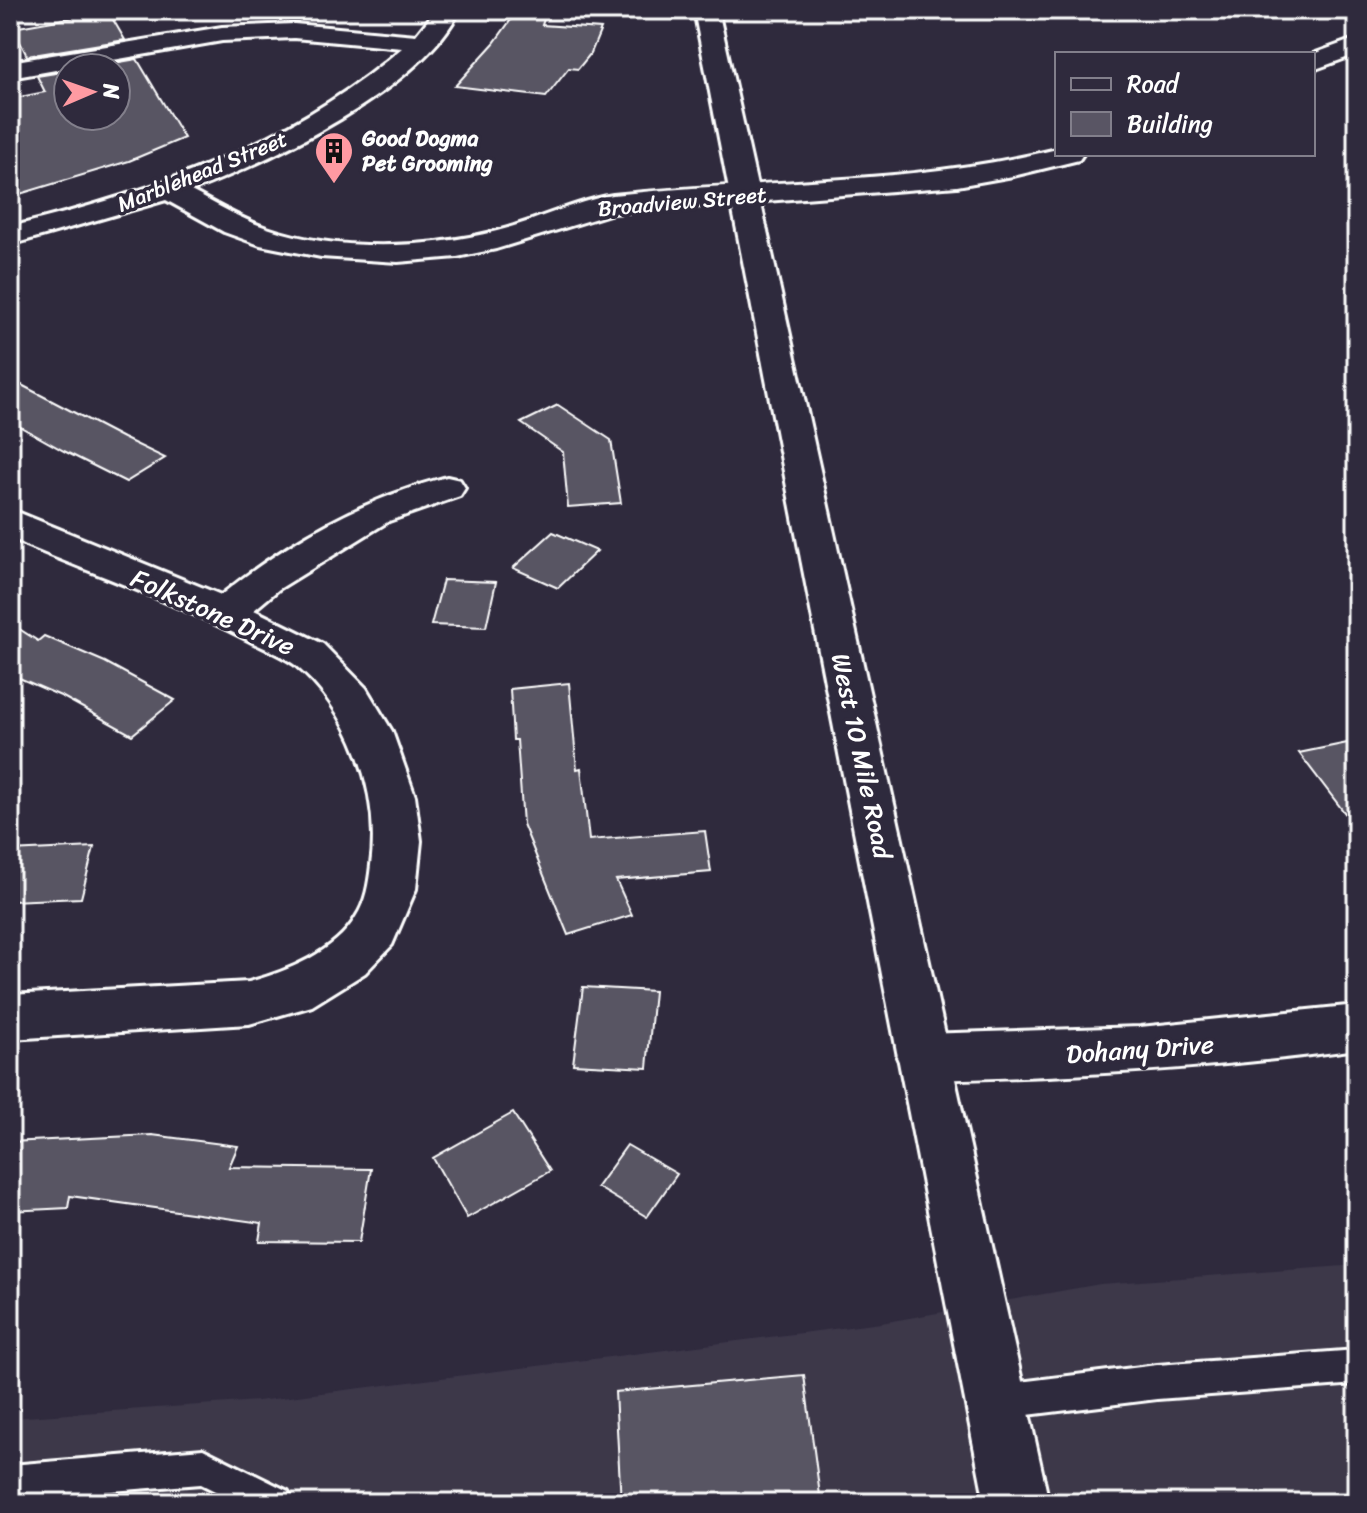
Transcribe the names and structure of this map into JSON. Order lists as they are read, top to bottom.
{
  "streets": {
    "street": [
      "Marblehead Street",
      "Broadview Street",
      "Folkstone Drive",
      "West 10 Mile Road",
      "Dohany Drive"
    ]
  },
  "crossings": [
    ["Marblehead Street", "Broadview Street"],
    ["Broadview Street", "West 10 Mile Road"],
    ["West 10 Mile Road", "Dohany Drive"]
  ],
  "places": {
    "building": ["Good Dogma Pet Grooming"]
  },
  "legend": ["Road", "Building"],
  "north": "right"
}
